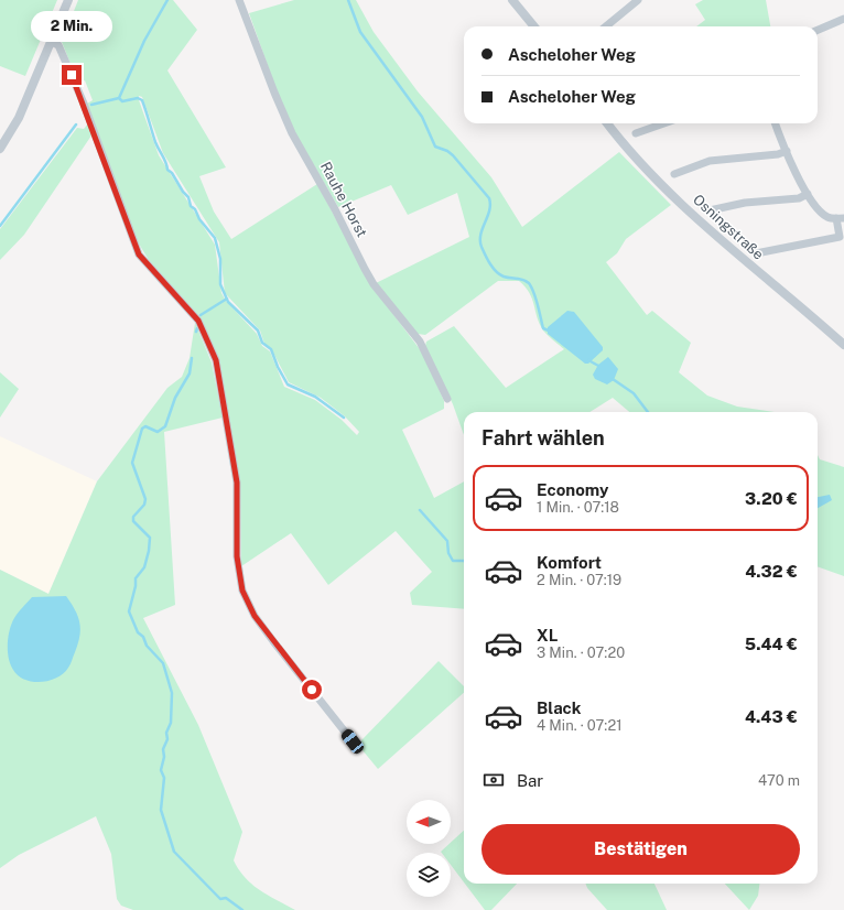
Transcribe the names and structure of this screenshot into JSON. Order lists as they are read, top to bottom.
{
  "streets": {
    "street": ["Rauhe Horst", "Osningstraße"]
  },
  "north": "left",
  "page": {
    "bubble": "2 Min.",
    "banner": ["Ascheloher Weg", "Ascheloher Weg"],
    "heading": "Fahrt wählen",
    "list": [
      {
        "name": "Economy",
        "note": "1 Min. · 07:18",
        "value": "3.20 €"
      },
      {
        "name": "Komfort",
        "note": "2 Min. · 07:19",
        "value": "4.32 €"
      },
      {
        "name": "XL",
        "note": "3 Min. · 07:20",
        "value": "5.44 €"
      },
      {
        "name": "Black",
        "note": "4 Min. · 07:21",
        "value": "4.43 €"
      }
    ],
    "pay": ["Bar", "470 m"],
    "buttons": "Bestätigen"
  }
}
